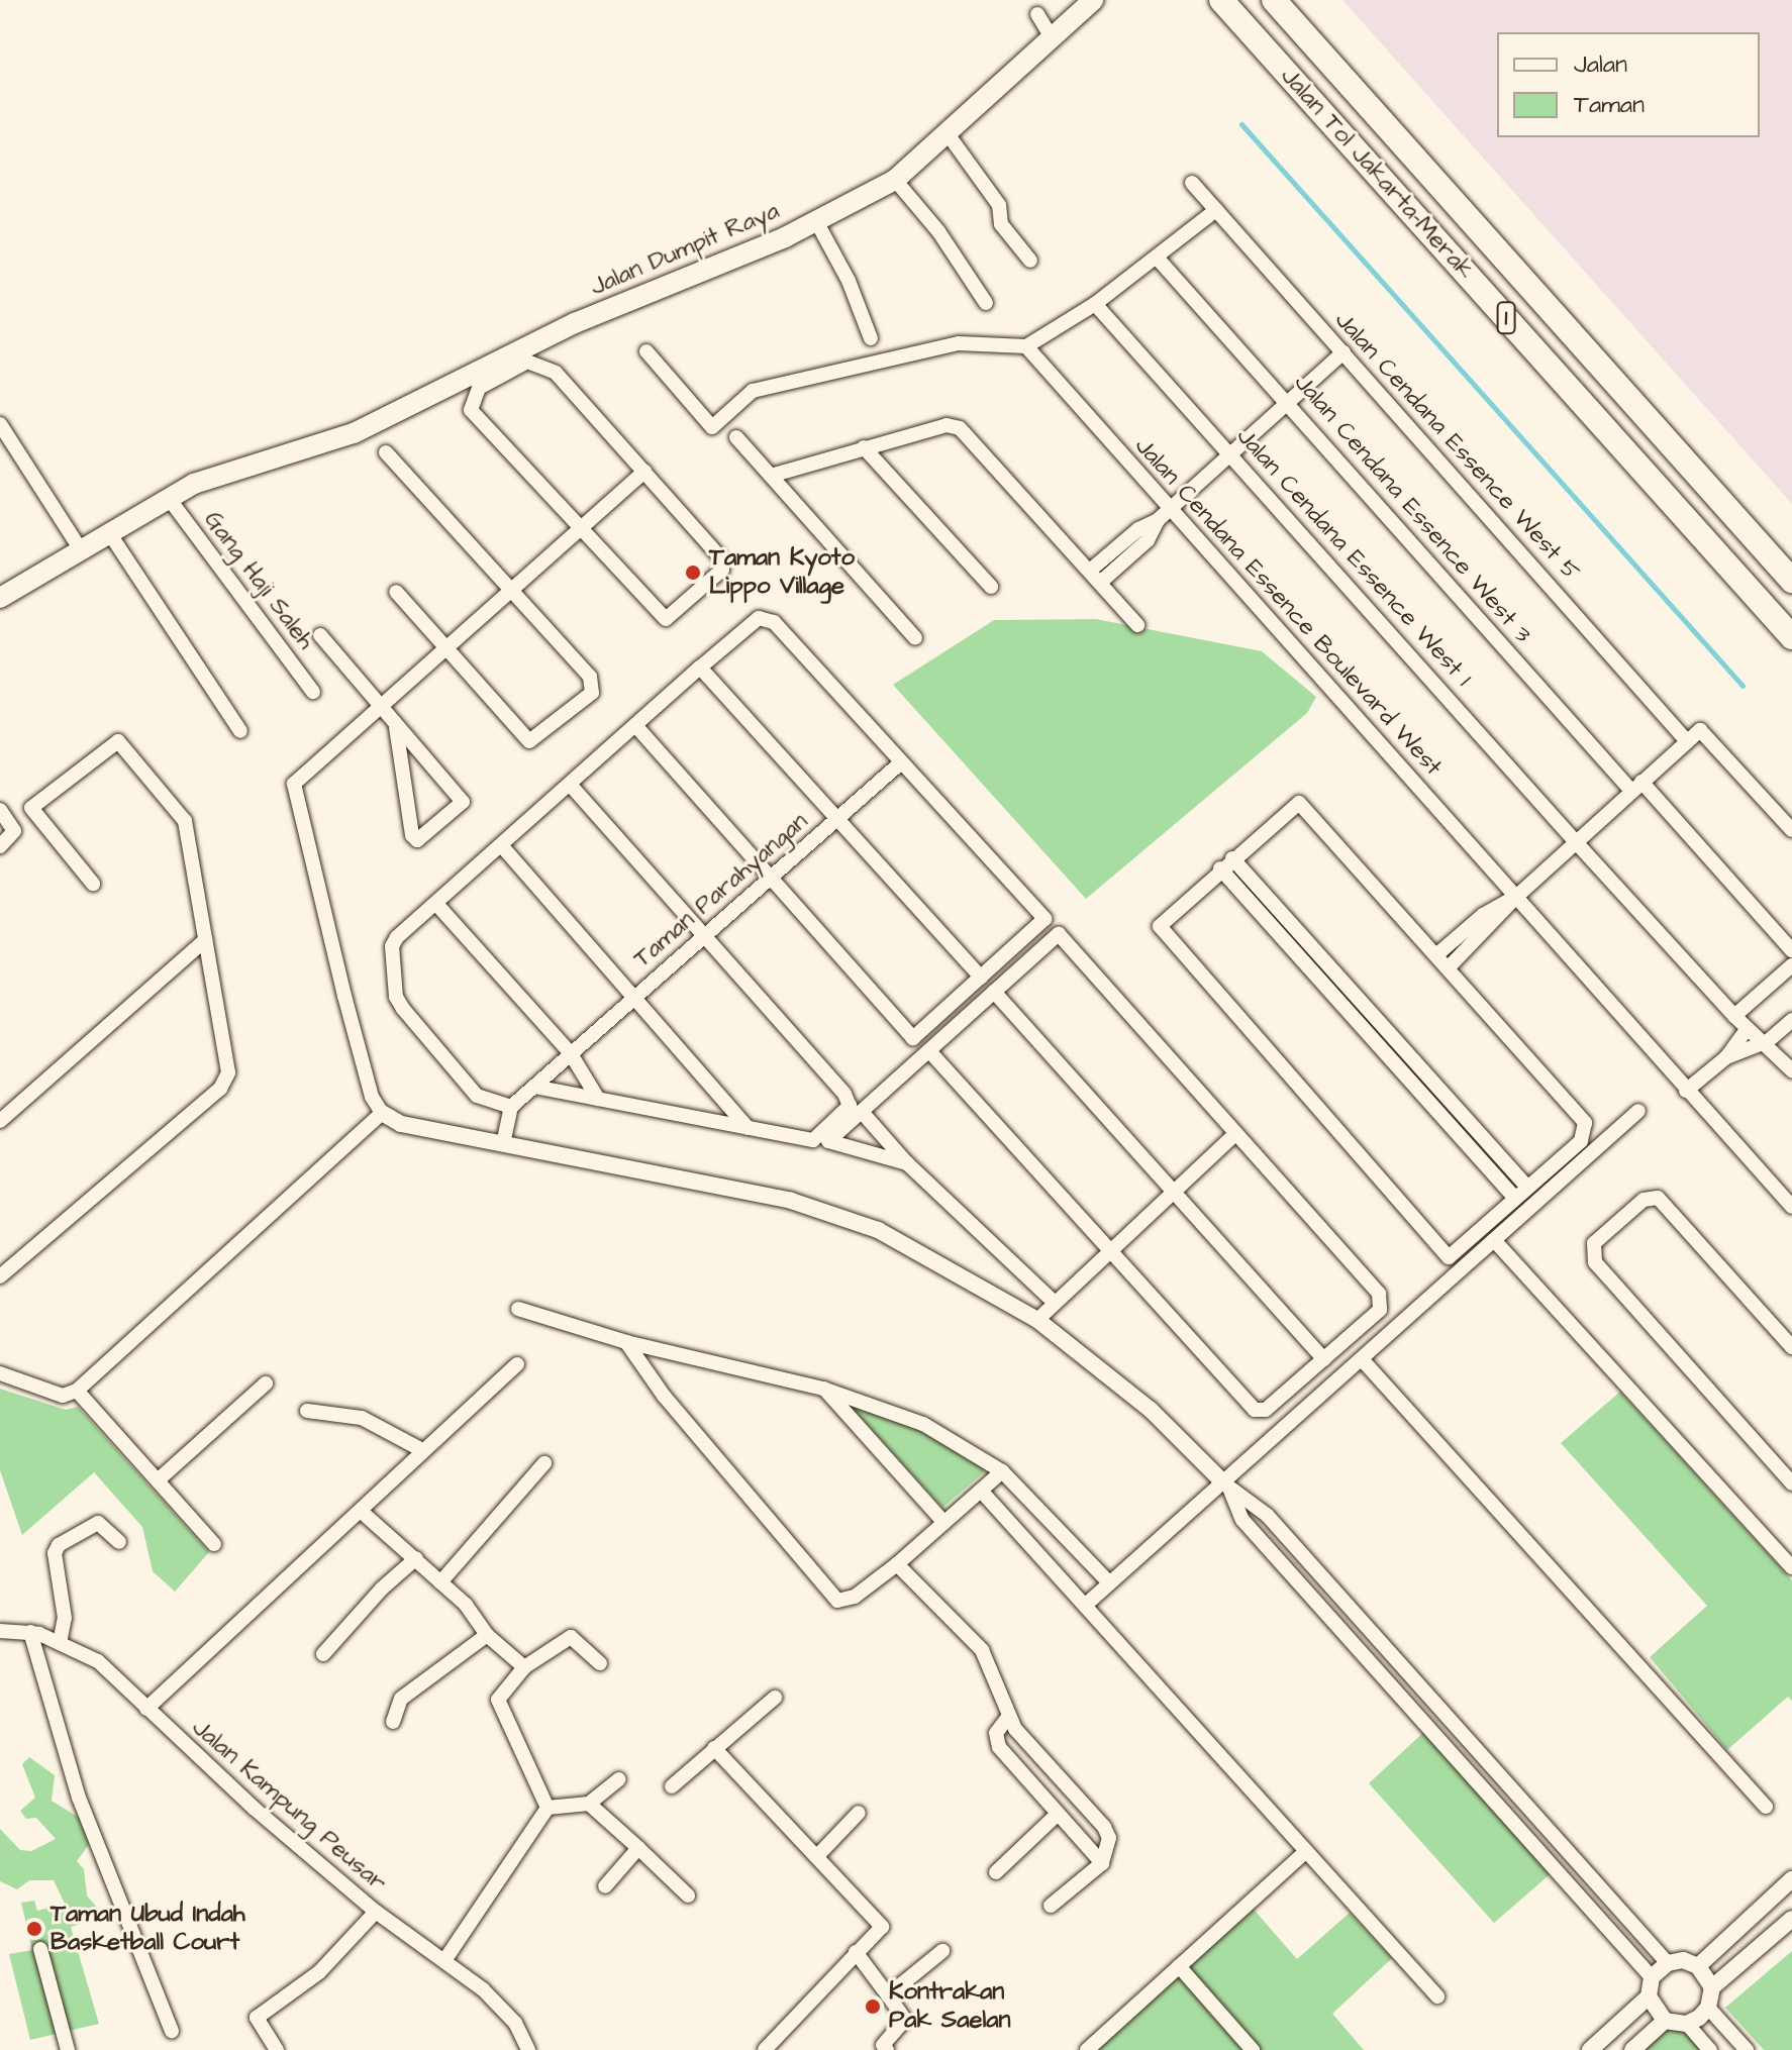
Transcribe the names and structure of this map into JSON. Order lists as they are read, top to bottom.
{
  "streets": {
    "highway": ["Jalan Tol Jakarta–Merak", "1"],
    "main road": ["Jalan Dumpit Raya"],
    "street": [
      "Jalan Cendana Essence West 5",
      "Jalan Cendana Essence West 3",
      "Jalan Cendana Essence West 1",
      "Gang Haji Saleh",
      "Jalan Cendana Essence Boulevard West",
      "Taman Parahyangan",
      "Jalan Kampung Peusar"
    ]
  },
  "crossings": [
    ["Jalan Dumpit Raya", "Gang Haji Saleh"]
  ],
  "places": ["Taman Kyoto Lippo Village", "Taman Ubud Indah Basketball Court", "Kontrakan Pak Saelan"],
  "legend": ["Jalan", "Taman"]
}
